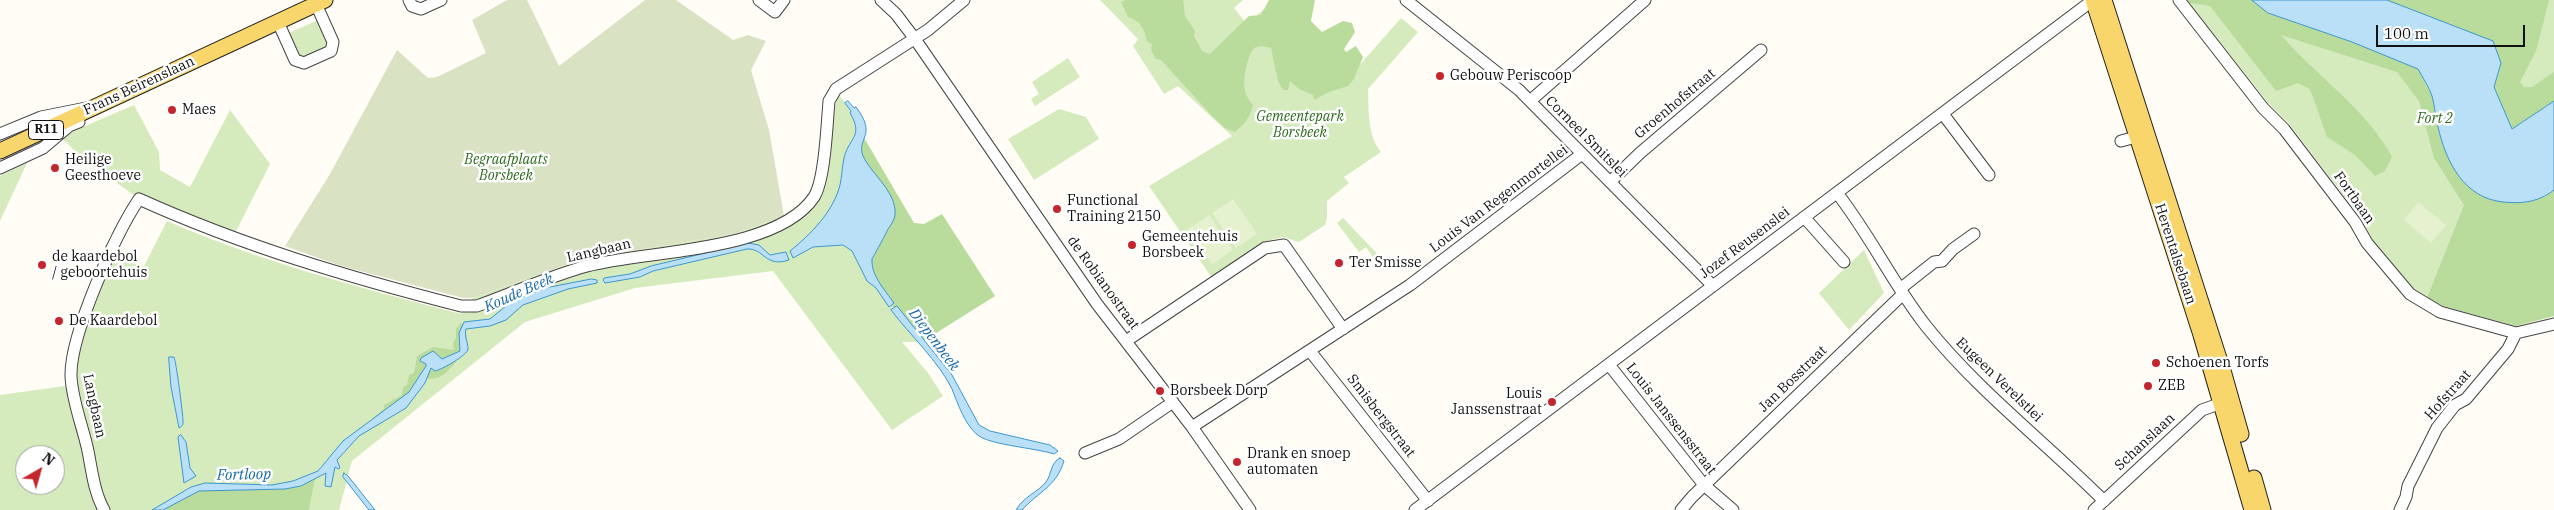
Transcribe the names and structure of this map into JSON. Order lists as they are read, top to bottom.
{
  "streets": {
    "main road": ["Frans Beirenslaan", "R11", "Herentalsebaan"],
    "street": [
      "Groenhofstraat",
      "Corneel Smitslei",
      "Fortbaan",
      "Louis Van Regenmortellei",
      "Jozef Reusenslei",
      "Langbaan",
      "de Robianostraat",
      "Jan Bosstraat",
      "Eugeen Verelstlei",
      "Hofstraat",
      "Smisbergstraat",
      "Louis Janssensstraat",
      "Schanslaan"
    ]
  },
  "crossings": [
    ["Groenhofstraat", "Corneel Smitslei"],
    ["Corneel Smitslei", "Louis Van Regenmortellei"],
    ["Corneel Smitslei", "Jozef Reusenslei"],
    ["Fortbaan", "Hofstraat"],
    ["Louis Van Regenmortellei", "de Robianostraat"],
    ["Louis Van Regenmortellei", "Smisbergstraat"],
    ["Jozef Reusenslei", "Herentalsebaan"],
    ["Jozef Reusenslei", "Eugeen Verelstlei"],
    ["Jozef Reusenslei", "Smisbergstraat"],
    ["Jozef Reusenslei", "Louis Janssensstraat"],
    ["Langbaan", "de Robianostraat"],
    ["Herentalsebaan", "Schanslaan"],
    ["Jan Bosstraat", "Eugeen Verelstlei"],
    ["Jan Bosstraat", "Louis Janssensstraat"],
    ["Eugeen Verelstlei", "Schanslaan"]
  ],
  "water": ["Koude Beek", "Diepenbeek", "Fortloop"],
  "parks": ["Gemeentepark Borsbeek", "Fort 2", "Begraafplaats Borsbeek"],
  "places": [
    "Gebouw Periscoop",
    "Maes",
    "Heilige Geesthoeve",
    "Functional Training 2150",
    "Gemeentehuis Borsbeek",
    "Ter Smisse",
    "de kaardebol / geboortehuis",
    "De Kaardebol",
    "Schoenen Torfs",
    "ZEB",
    "Borsbeek Dorp",
    "Louis Janssenstraat",
    "Drank en snoep automaten"
  ],
  "scale_bar": "100 m",
  "north": "top right"
}
